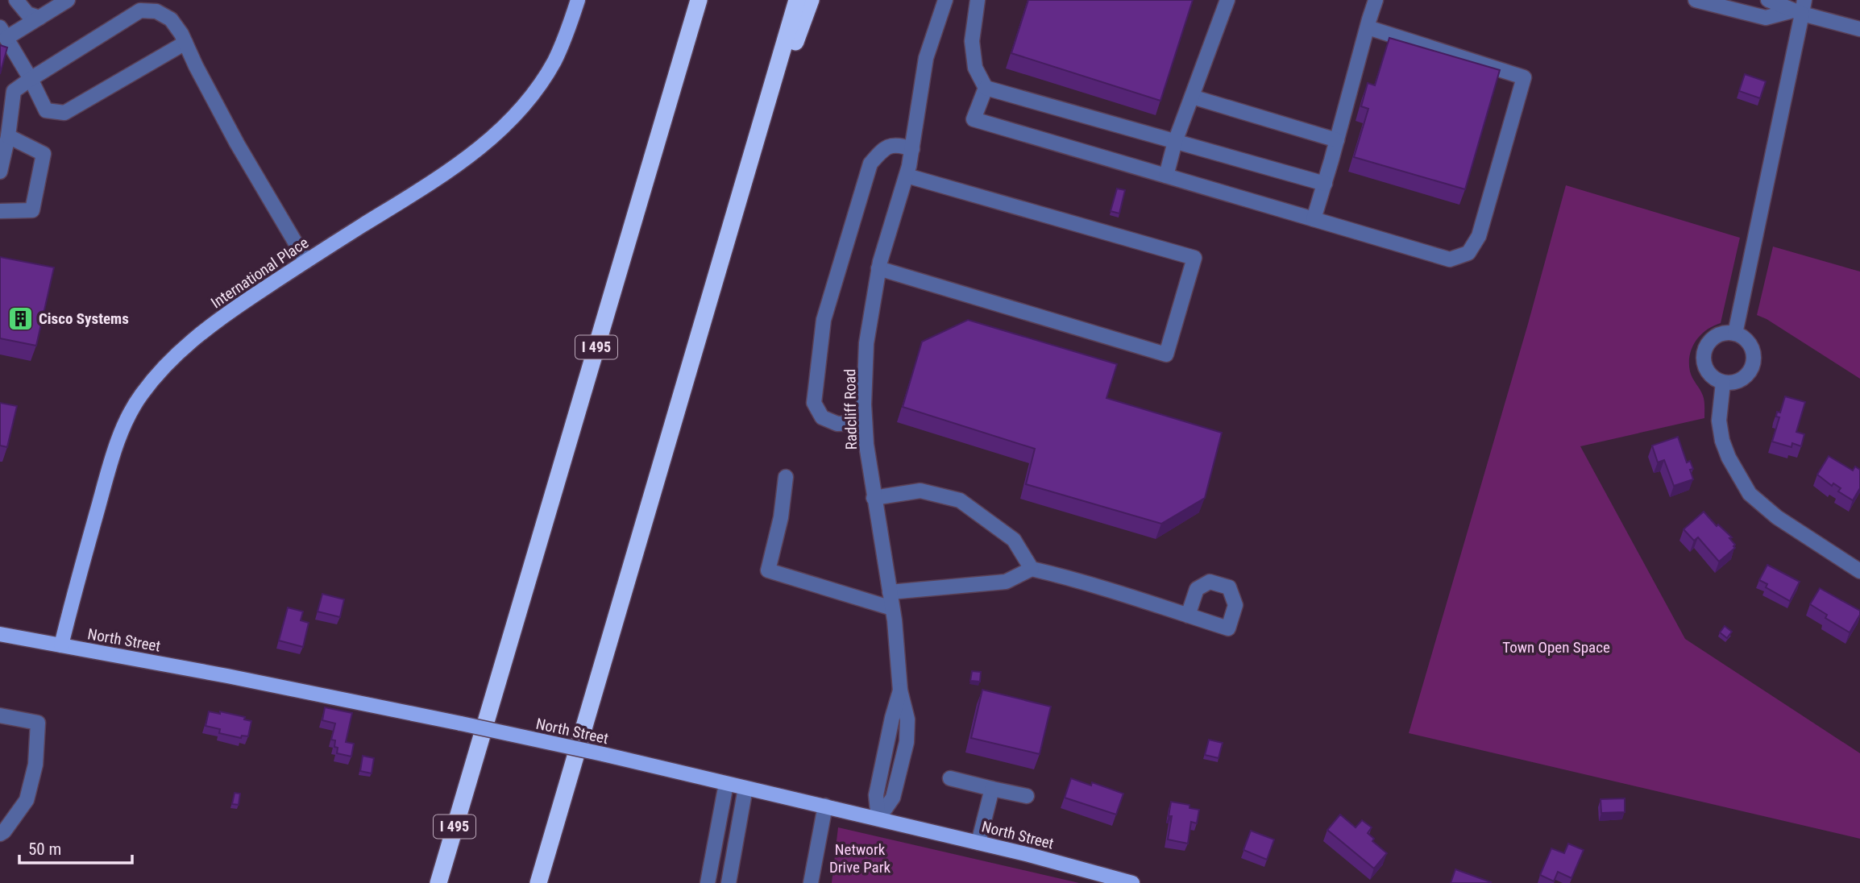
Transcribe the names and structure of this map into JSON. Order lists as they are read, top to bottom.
{
  "streets": {
    "highway": ["I 495"],
    "main road": ["International Place", "North Street"],
    "street": ["Radcliff Road"]
  },
  "crossings": [
    ["International Place", "North Street"],
    ["Radcliff Road", "North Street"]
  ],
  "parks": ["Town Open Space", "Network Drive Park"],
  "places": {
    "building": ["Cisco Systems"]
  },
  "scale_bar": "50 m"
}
